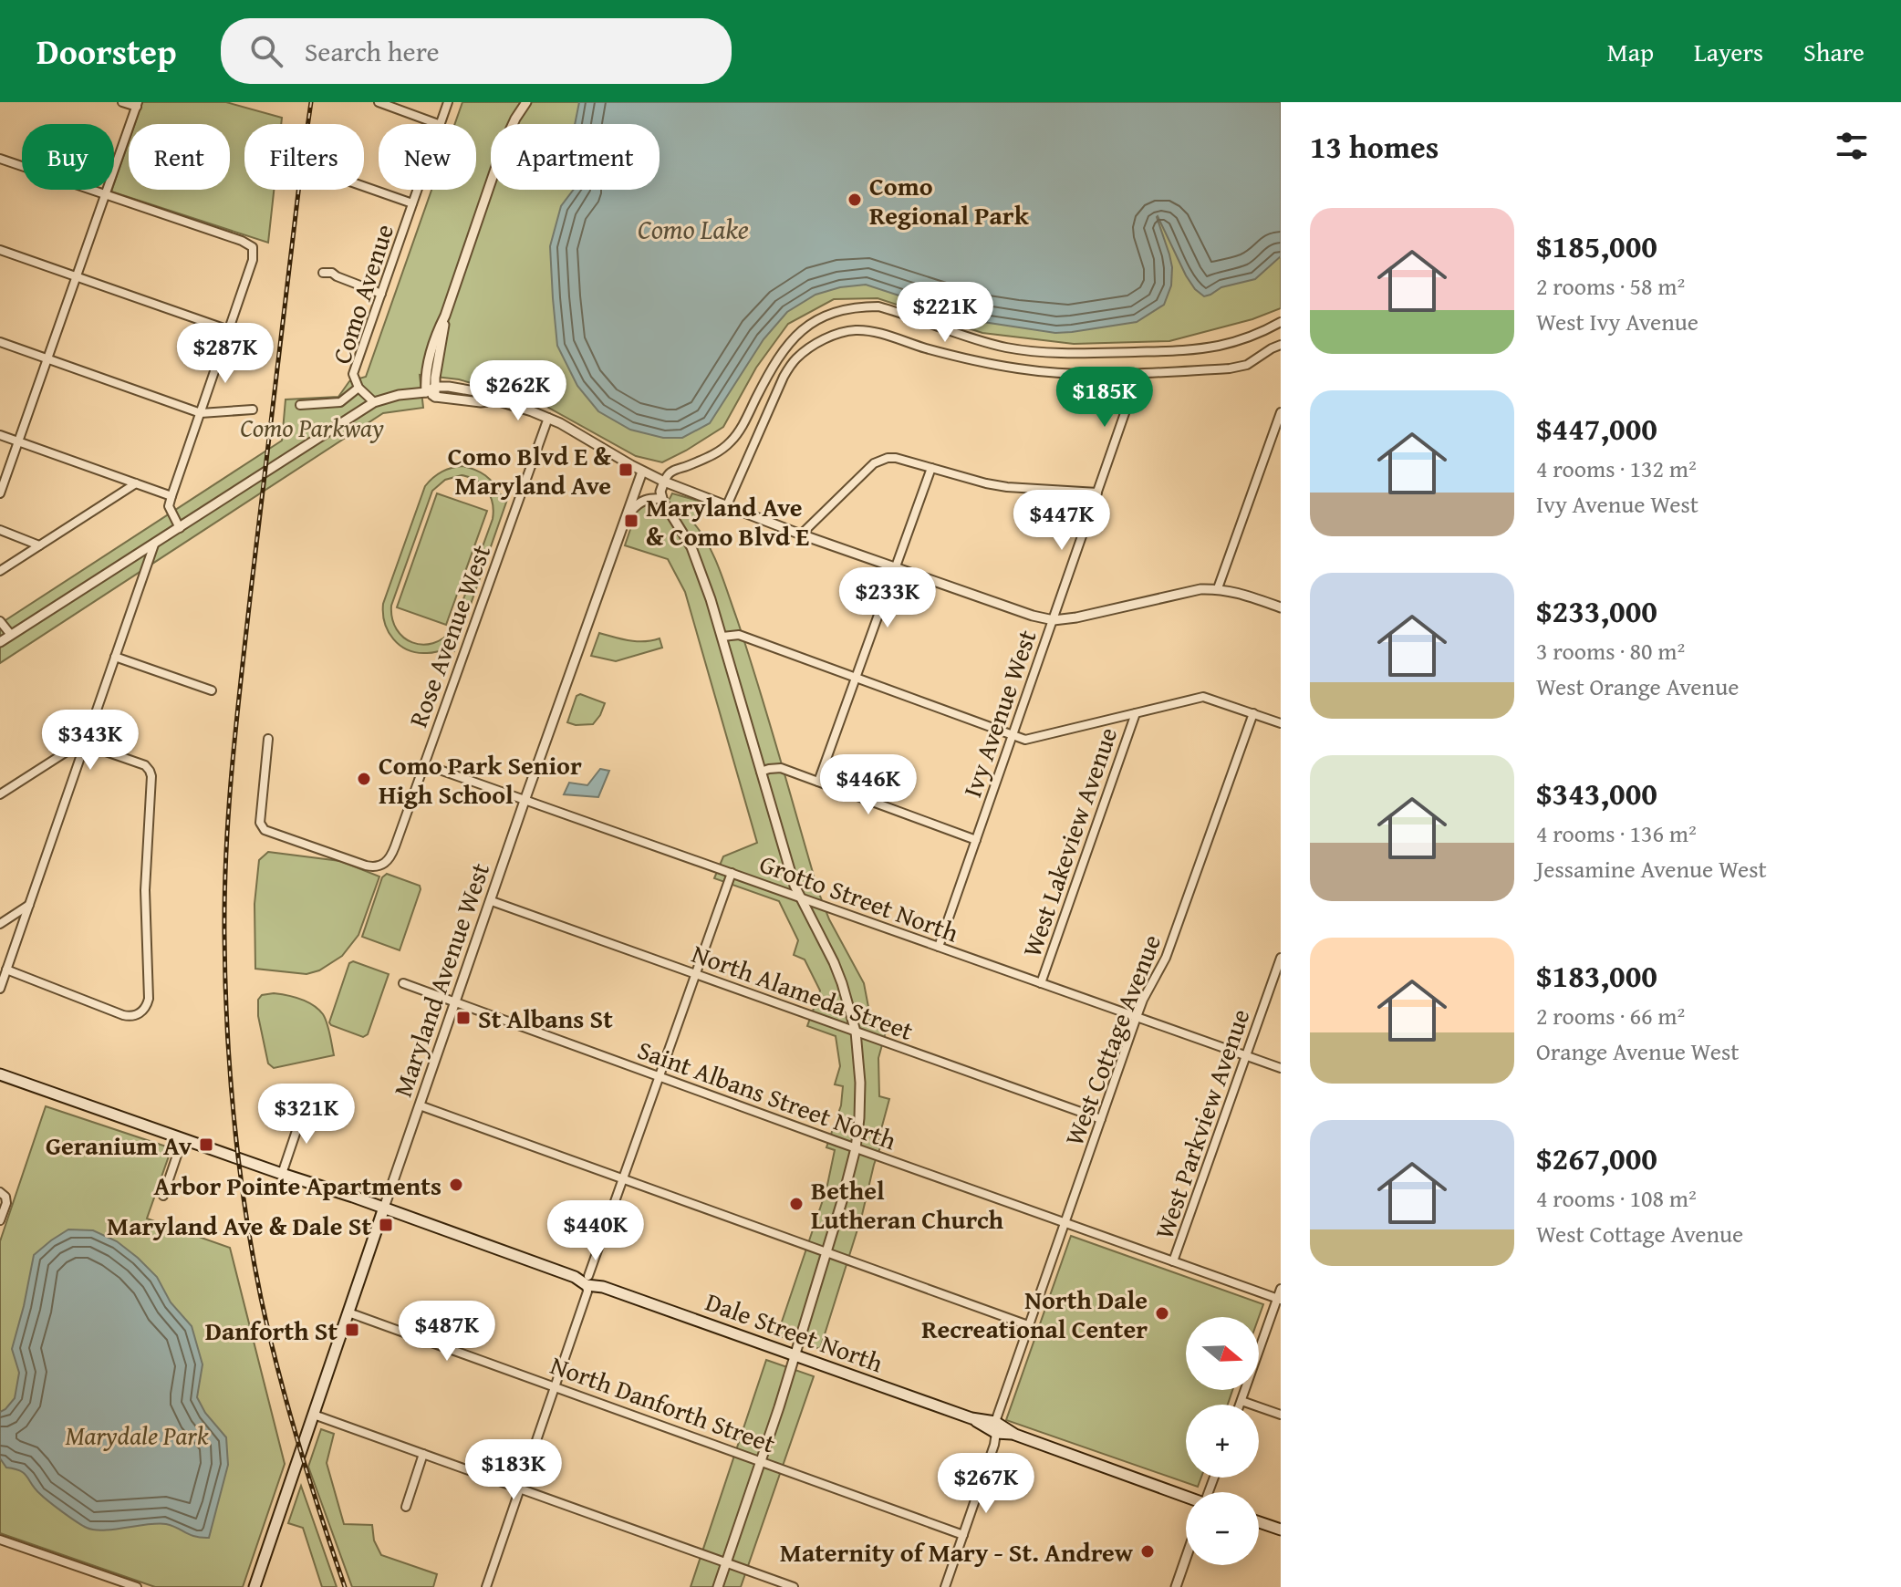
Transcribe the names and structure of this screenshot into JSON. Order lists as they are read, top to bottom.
{
  "streets": {
    "main road": ["Maryland Avenue West", "Dale Street North"],
    "street": [
      "Como Avenue",
      "Rose Avenue West",
      "Ivy Avenue West",
      "West Lakeview Avenue",
      "Grotto Street North",
      "North Alameda Street",
      "West Cottage Avenue",
      "Saint Albans Street North",
      "West Parkview Avenue",
      "North Danforth Street"
    ]
  },
  "crossings": [
    ["Rose Avenue West", "Grotto Street North"],
    ["Ivy Avenue West", "Grotto Street North"],
    ["West Lakeview Avenue", "Grotto Street North"],
    ["Grotto Street North", "Maryland Avenue West"],
    ["Grotto Street North", "West Cottage Avenue"],
    ["Grotto Street North", "West Parkview Avenue"],
    ["Maryland Avenue West", "North Alameda Street"],
    ["Maryland Avenue West", "Saint Albans Street North"],
    ["Maryland Avenue West", "Dale Street North"],
    ["Maryland Avenue West", "North Danforth Street"],
    ["North Alameda Street", "West Cottage Avenue"],
    ["West Cottage Avenue", "Saint Albans Street North"],
    ["West Cottage Avenue", "Dale Street North"],
    ["West Cottage Avenue", "North Danforth Street"],
    ["Saint Albans Street North", "West Parkview Avenue"]
  ],
  "water": ["Como Lake"],
  "parks": ["Como Parkway", "Marydale Park"],
  "places": {
    "other": [
      "Como Regional Park",
      "Como Park Senior High School",
      "Arbor Pointe Apartments",
      "Bethel Lutheran Church",
      "North Dale Recreational Center",
      "Maternity of Mary - St. Andrew"
    ],
    "transit": [
      "Como Blvd E & Maryland Ave",
      "Maryland Ave & Como Blvd E",
      "St Albans St",
      "Geranium Av",
      "Maryland Ave & Dale St",
      "Danforth St"
    ]
  },
  "north": "right",
  "page": {
    "header": "Doorstep",
    "search": "Search here",
    "nav": ["Map", "Layers", "Share"],
    "heading": "13 homes",
    "chip": [
      "Buy",
      "Rent",
      "Filters",
      "New",
      "Apartment"
    ],
    "list": [
      {
        "name": "$185,000",
        "note": "2 rooms · 58 m² · West Ivy Avenue"
      },
      {
        "name": "$447,000",
        "note": "4 rooms · 132 m² · Ivy Avenue West"
      },
      {
        "name": "$233,000",
        "note": "3 rooms · 80 m² · West Orange Avenue"
      },
      {
        "name": "$343,000",
        "note": "4 rooms · 136 m² · Jessamine Avenue West"
      },
      {
        "name": "$183,000",
        "note": "2 rooms · 66 m² · Orange Avenue West"
      },
      {
        "name": "$267,000",
        "note": "4 rooms · 108 m² · West Cottage Avenue"
      }
    ],
    "price": [
      "$221K",
      "$287K",
      "$262K",
      "$185K",
      "$447K",
      "$233K",
      "$343K",
      "$446K",
      "$321K",
      "$440K",
      "$487K",
      "$183K",
      "$267K"
    ],
    "map_buttons": ["+", "−"]
  }
}
